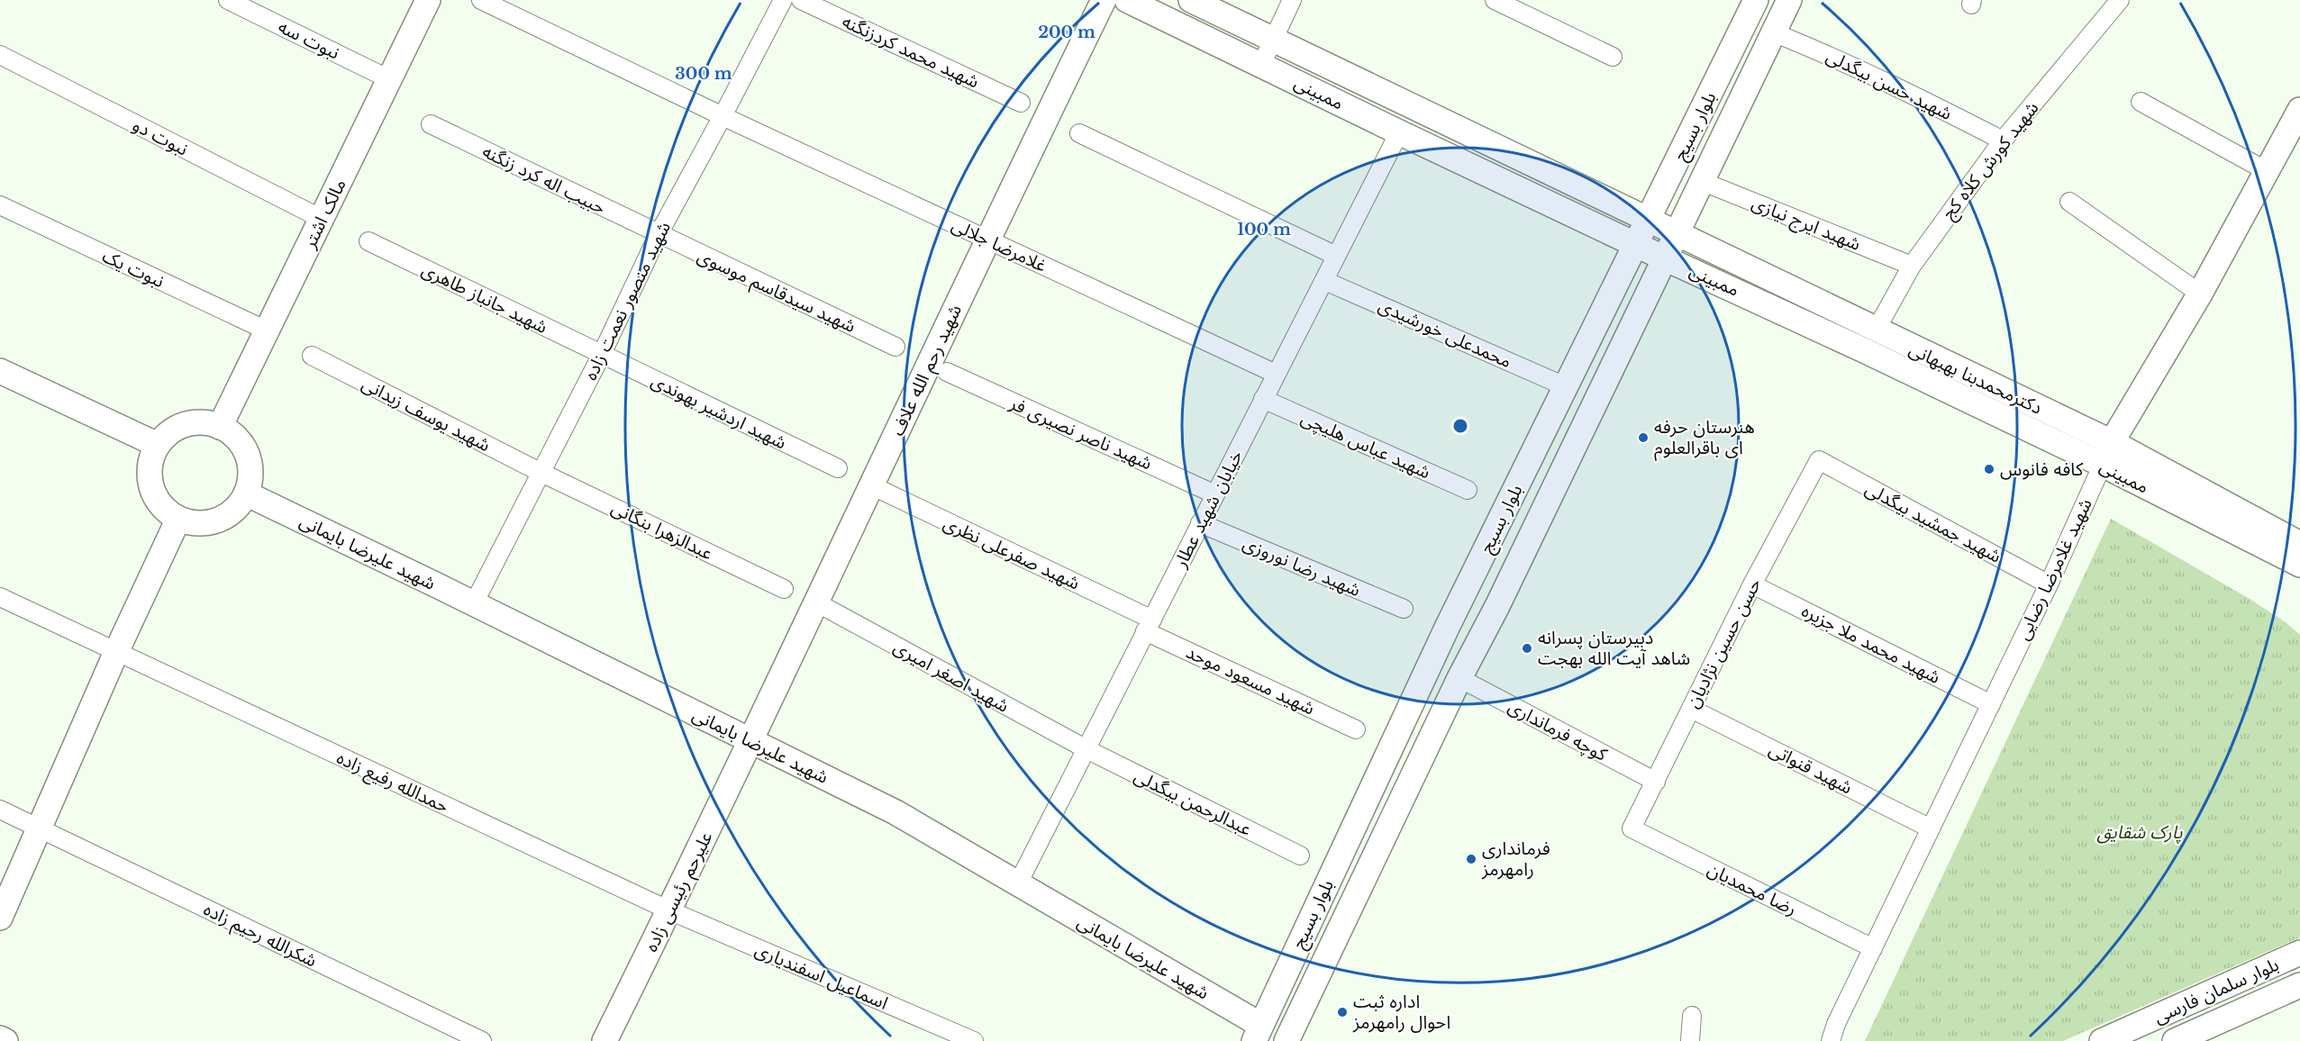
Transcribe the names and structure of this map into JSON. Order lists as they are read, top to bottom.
{
  "streets": {
    "street": [
      "نبوت سه",
      "شهید محمد کردزنگنه",
      "شهید حسن بیگدلی",
      "ممبینی",
      "بلوار بسیج",
      "نبوت دو",
      "شهید کورش کلاه کج",
      "حبیب اله کرد زنگنه",
      "مالک اشتر",
      "شهید ایرج نیازی",
      "غلامرضا جلالی",
      "نبوت یک",
      "شهید سیدقاسم موسوی",
      "شهید جانباز طاهری",
      "شهید منصور نعمت زاده",
      "محمدعلی خورشیدی",
      "شهید رحم الله علاف",
      "دکترمحمدبنا بهبهانی",
      "شهید اردشیر بهوندی",
      "شهید یوسف زیدانی",
      "شهید ناصر نصیری فر",
      "شهید عباس هلیچی",
      "خیابان شهید عطار",
      "شهید جمشید بیگدلی",
      "عبدالزهرا بنگانی",
      "شهید علیرضا بایمانی",
      "شهید صفرعلی نظری",
      "شهید رضا نوروزی",
      "شهید غلامرضا رضایی",
      "حسن حسین نژادیان",
      "شهید محمد ملا جزیره",
      "شهید اصغر امیری",
      "شهید مسعود موحد",
      "کوچه فرمانداری",
      "شهید قنواتی",
      "حمدالله رفیع زاده",
      "عبدالرحمن بیگدلی",
      "رضا محمدیان",
      "علیرحم رئیسی زاده",
      "شکرالله رحیم زاده",
      "اسماعیل اسفندیاری",
      "بلوار سلمان فارسی"
    ]
  },
  "crossings": [
    ["نبوت سه", "مالک اشتر"],
    ["شهید حسن بیگدلی", "بلوار بسیج"],
    ["شهید حسن بیگدلی", "شهید کورش کلاه کج"],
    ["ممبینی", "بلوار بسیج"],
    ["ممبینی", "دکترمحمدبنا بهبهانی"],
    ["ممبینی", "خیابان شهید عطار"],
    ["ممبینی", "شهید غلامرضا رضایی"],
    ["بلوار بسیج", "شهید ایرج نیازی"],
    ["بلوار بسیج", "محمدعلی خورشیدی"],
    ["بلوار بسیج", "دکترمحمدبنا بهبهانی"],
    ["بلوار بسیج", "شهید علیرضا بایمانی"],
    ["بلوار بسیج", "کوچه فرمانداری"],
    ["نبوت دو", "مالک اشتر"],
    ["شهید کورش کلاه کج", "شهید ایرج نیازی"],
    ["شهید کورش کلاه کج", "دکترمحمدبنا بهبهانی"],
    ["حبیب اله کرد زنگنه", "شهید سیدقاسم موسوی"],
    ["حبیب اله کرد زنگنه", "شهید منصور نعمت زاده"],
    ["مالک اشتر", "نبوت یک"],
    ["مالک اشتر", "شهید علیرضا بایمانی"],
    ["غلامرضا جلالی", "شهید منصور نعمت زاده"],
    ["غلامرضا جلالی", "شهید رحم الله علاف"],
    ["غلامرضا جلالی", "خیابان شهید عطار"],
    ["شهید سیدقاسم موسوی", "شهید منصور نعمت زاده"],
    ["شهید جانباز طاهری", "شهید منصور نعمت زاده"],
    ["شهید جانباز طاهری", "شهید اردشیر بهوندی"],
    ["شهید منصور نعمت زاده", "شهید اردشیر بهوندی"],
    ["شهید منصور نعمت زاده", "شهید یوسف زیدانی"],
    ["شهید منصور نعمت زاده", "عبدالزهرا بنگانی"],
    ["شهید منصور نعمت زاده", "شهید علیرضا بایمانی"],
    ["محمدعلی خورشیدی", "خیابان شهید عطار"],
    ["شهید رحم الله علاف", "شهید علیرضا بایمانی"],
    ["شهید رحم الله علاف", "شهید صفرعلی نظری"],
    ["شهید رحم الله علاف", "شهید اصغر امیری"],
    ["شهید رحم الله علاف", "علیرحم رئیسی زاده"],
    ["دکترمحمدبنا بهبهانی", "شهید غلامرضا رضایی"],
    ["شهید یوسف زیدانی", "عبدالزهرا بنگانی"],
    ["شهید ناصر نصیری فر", "خیابان شهید عطار"],
    ["شهید عباس هلیچی", "خیابان شهید عطار"],
    ["خیابان شهید عطار", "شهید علیرضا بایمانی"],
    ["خیابان شهید عطار", "شهید صفرعلی نظری"],
    ["خیابان شهید عطار", "شهید رضا نوروزی"],
    ["خیابان شهید عطار", "شهید اصغر امیری"],
    ["خیابان شهید عطار", "شهید مسعود موحد"],
    ["خیابان شهید عطار", "عبدالرحمن بیگدلی"],
    ["شهید جمشید بیگدلی", "شهید غلامرضا رضایی"],
    ["شهید جمشید بیگدلی", "حسن حسین نژادیان"],
    ["شهید علیرضا بایمانی", "علیرحم رئیسی زاده"],
    ["شهید صفرعلی نظری", "شهید مسعود موحد"],
    ["شهید غلامرضا رضایی", "شهید محمد ملا جزیره"],
    ["شهید غلامرضا رضایی", "شهید قنواتی"],
    ["شهید غلامرضا رضایی", "رضا محمدیان"],
    ["حسن حسین نژادیان", "شهید محمد ملا جزیره"],
    ["حسن حسین نژادیان", "کوچه فرمانداری"],
    ["حسن حسین نژادیان", "شهید قنواتی"],
    ["حسن حسین نژادیان", "رضا محمدیان"],
    ["شهید اصغر امیری", "عبدالرحمن بیگدلی"],
    ["حمدالله رفیع زاده", "علیرحم رئیسی زاده"],
    ["حمدالله رفیع زاده", "اسماعیل اسفندیاری"],
    ["علیرحم رئیسی زاده", "اسماعیل اسفندیاری"]
  ],
  "parks": ["پارک شقایق"],
  "places": [
    "هنرستان حرفه ای باقرالعلوم",
    "کافه فانوس",
    "دبیرستان پسرانه شاهد آیت الله بهجت",
    "فرمانداری رامهرمز",
    "اداره ثبت احوال رامهرمز"
  ],
  "rings": ["200 m", "300 m", "100 m"]
}
